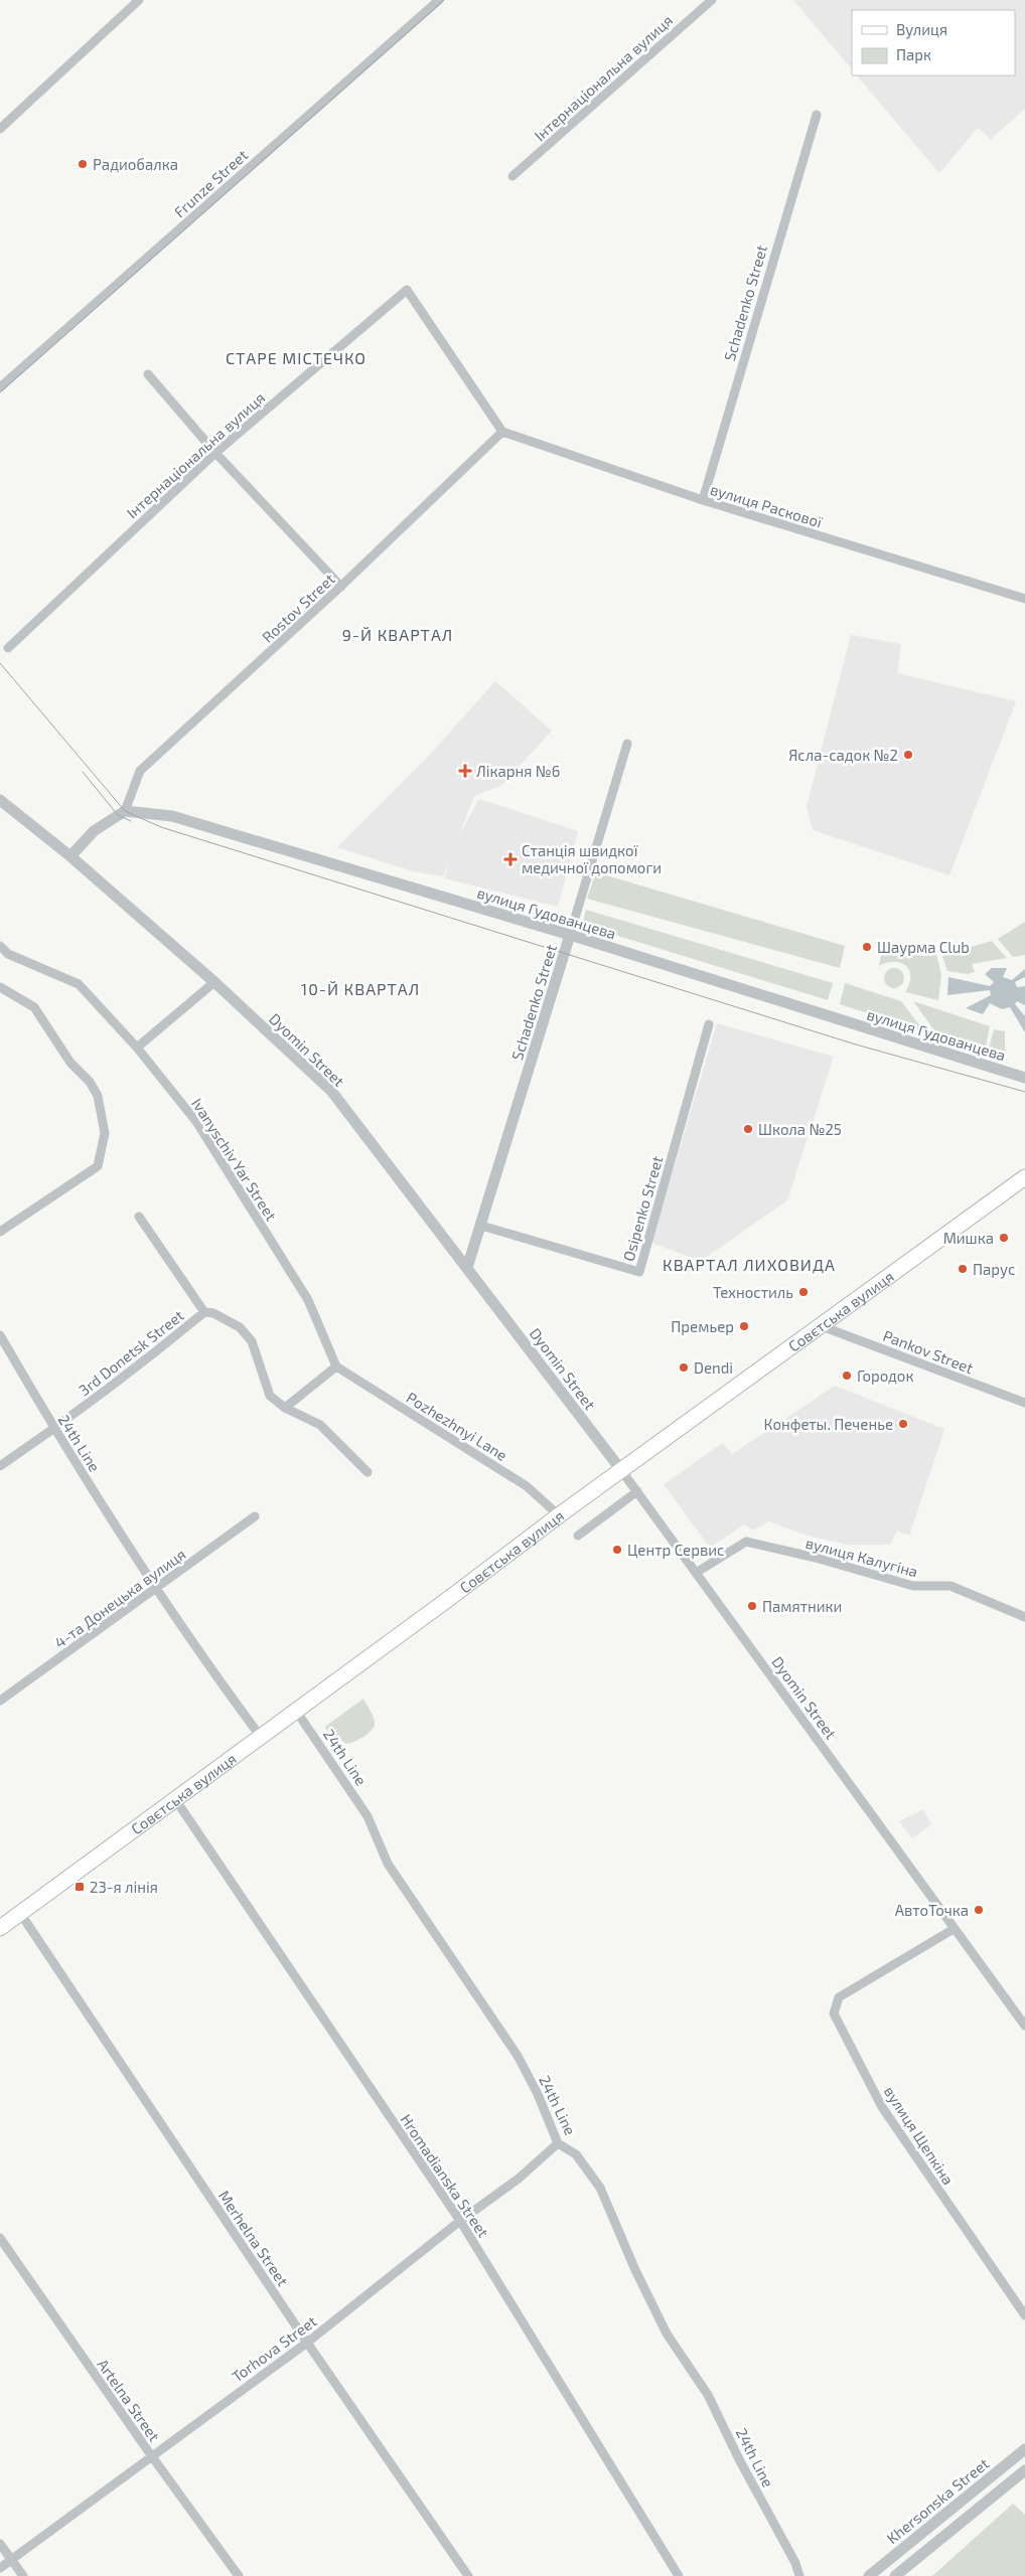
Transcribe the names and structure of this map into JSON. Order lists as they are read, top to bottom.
{
  "streets": {
    "main road": ["Совєтська вулиця"],
    "street": [
      "Інтернаціональна вулиця",
      "Frunze Street",
      "Schadenko Street",
      "вулиця Раскової",
      "Rostov Street",
      "вулиця Гудованцева",
      "Dyomin Street",
      "Ivanyschiv Yar Street",
      "Osipenko Street",
      "Pankov Street",
      "3rd Donetsk Street",
      "Pozhezhnyi Lane",
      "24th Line",
      "вулиця Калугіна",
      "4-та Донецька вулиця",
      "вулиця Щепкіна",
      "Hromadianska Street",
      "Merhelna Street",
      "Torhova Street",
      "Artelna Street",
      "Khersonska Street"
    ]
  },
  "crossings": [
    ["Інтернаціональна вулиця", "вулиця Раскової"],
    ["Інтернаціональна вулиця", "Rostov Street"],
    ["Schadenko Street", "вулиця Раскової"],
    ["Schadenko Street", "вулиця Гудованцева"],
    ["Schadenko Street", "Dyomin Street"],
    ["Schadenko Street", "Osipenko Street"],
    ["вулиця Раскової", "Rostov Street"],
    ["Rostov Street", "вулиця Гудованцева"],
    ["Dyomin Street", "Совєтська вулиця"],
    ["Dyomin Street", "вулиця Калугіна"],
    ["Dyomin Street", "вулиця Щепкіна"],
    ["Ivanyschiv Yar Street", "Pozhezhnyi Lane"],
    ["Совєтська вулиця", "Pankov Street"],
    ["Совєтська вулиця", "Pozhezhnyi Lane"],
    ["Совєтська вулиця", "24th Line"],
    ["Совєтська вулиця", "Hromadianska Street"],
    ["Совєтська вулиця", "Merhelna Street"],
    ["3rd Donetsk Street", "24th Line"],
    ["24th Line", "4-та Донецька вулиця"],
    ["24th Line", "Torhova Street"],
    ["Hromadianska Street", "Torhova Street"],
    ["Merhelna Street", "Torhova Street"],
    ["Torhova Street", "Artelna Street"]
  ],
  "districts": [
    "СТАРЕ МІСТЕЧКО",
    "9-Й КВАРТАЛ",
    "10-Й КВАРТАЛ",
    "КВАРТАЛ ЛИХОВИДА"
  ],
  "places": {
    "other": [
      "Радиобалка",
      "Ясла-садок №2",
      "Шаурма Club",
      "Школа №25",
      "Мишка",
      "Парус",
      "Техностиль",
      "Премьер",
      "Dendi",
      "Городок",
      "Конфеты. Печенье",
      "Центр Сервис",
      "Памятники",
      "АвтоТочка"
    ],
    "health": ["Лікарня №6", "Станція швидкої медичної допомоги"],
    "transit": ["23-я лінія"]
  },
  "legend": ["Вулиця", "Парк"]
}
